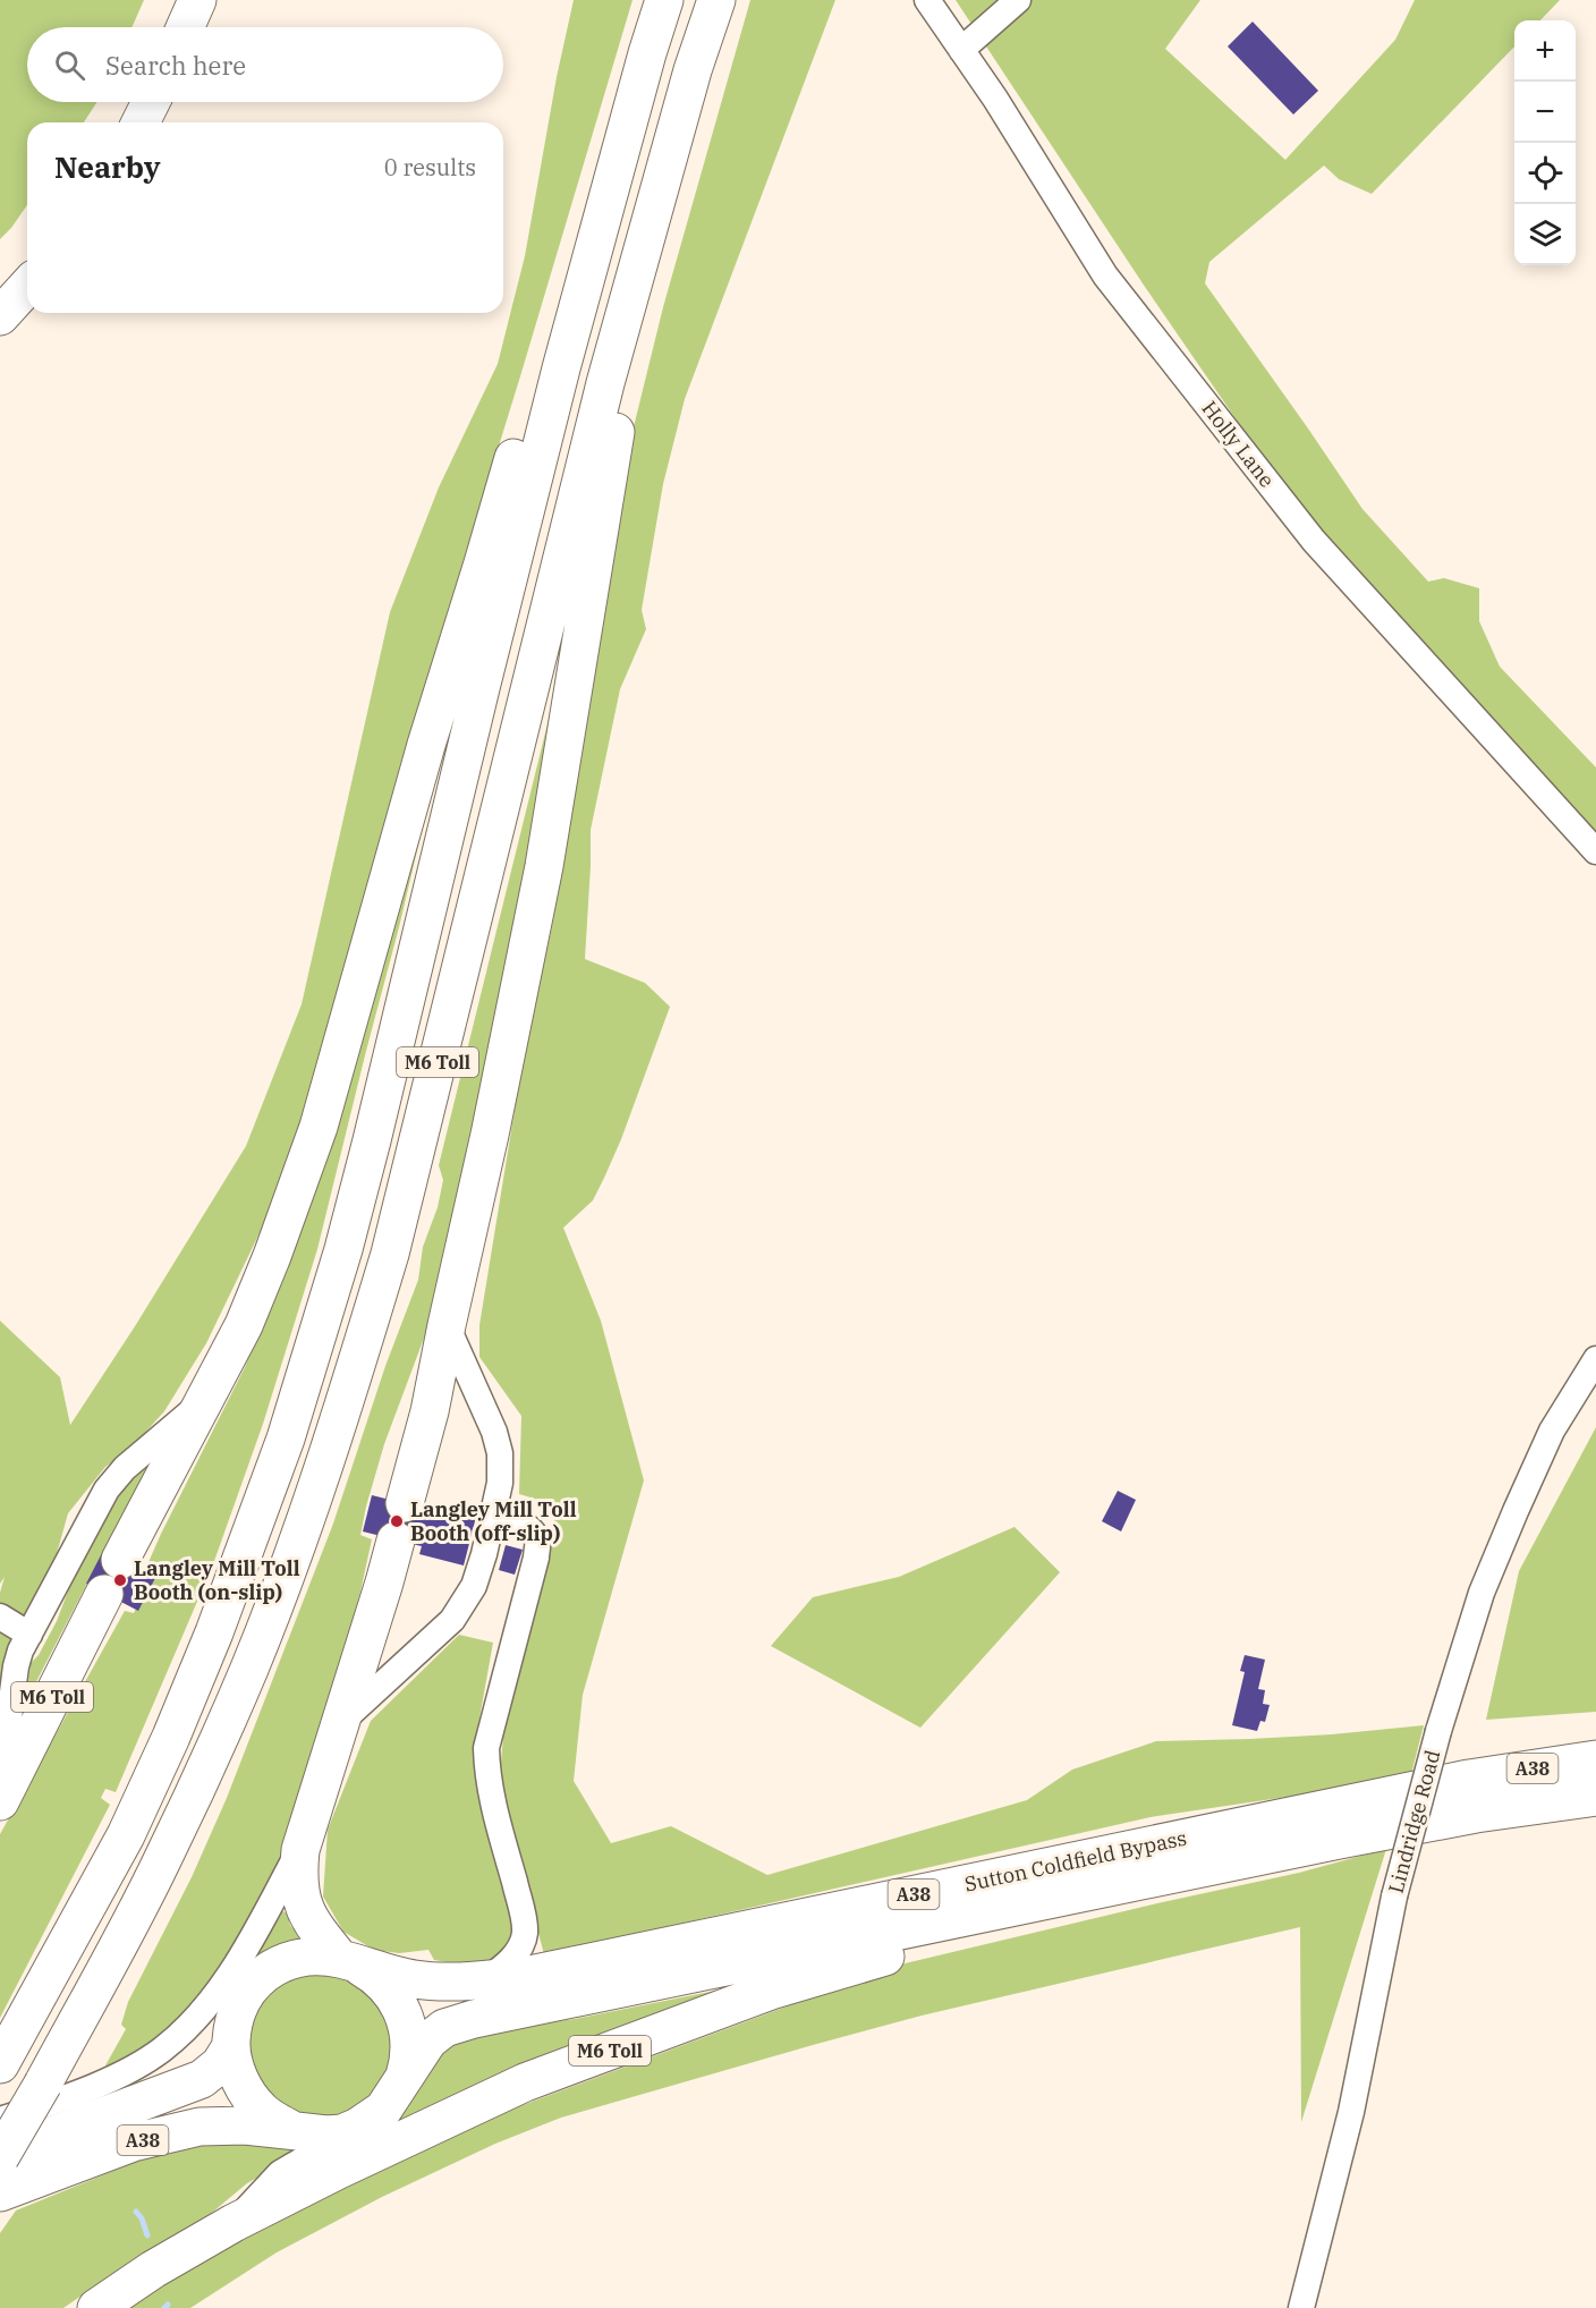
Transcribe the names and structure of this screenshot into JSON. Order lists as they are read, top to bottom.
{
  "streets": {
    "highway": ["M6 Toll", "A38", "Sutton Coldfield Bypass"],
    "street": ["Holly Lane", "Lindridge Road"]
  },
  "crossings": [
    ["M6 Toll", "Sutton Coldfield Bypass"]
  ],
  "places": ["Langley Mill Toll Booth (off-slip)", "Langley Mill Toll Booth (on-slip)"],
  "page": {
    "map_buttons": ["+", "−"],
    "search": "Search here",
    "heading": ["Nearby", "0 results"]
  }
}
